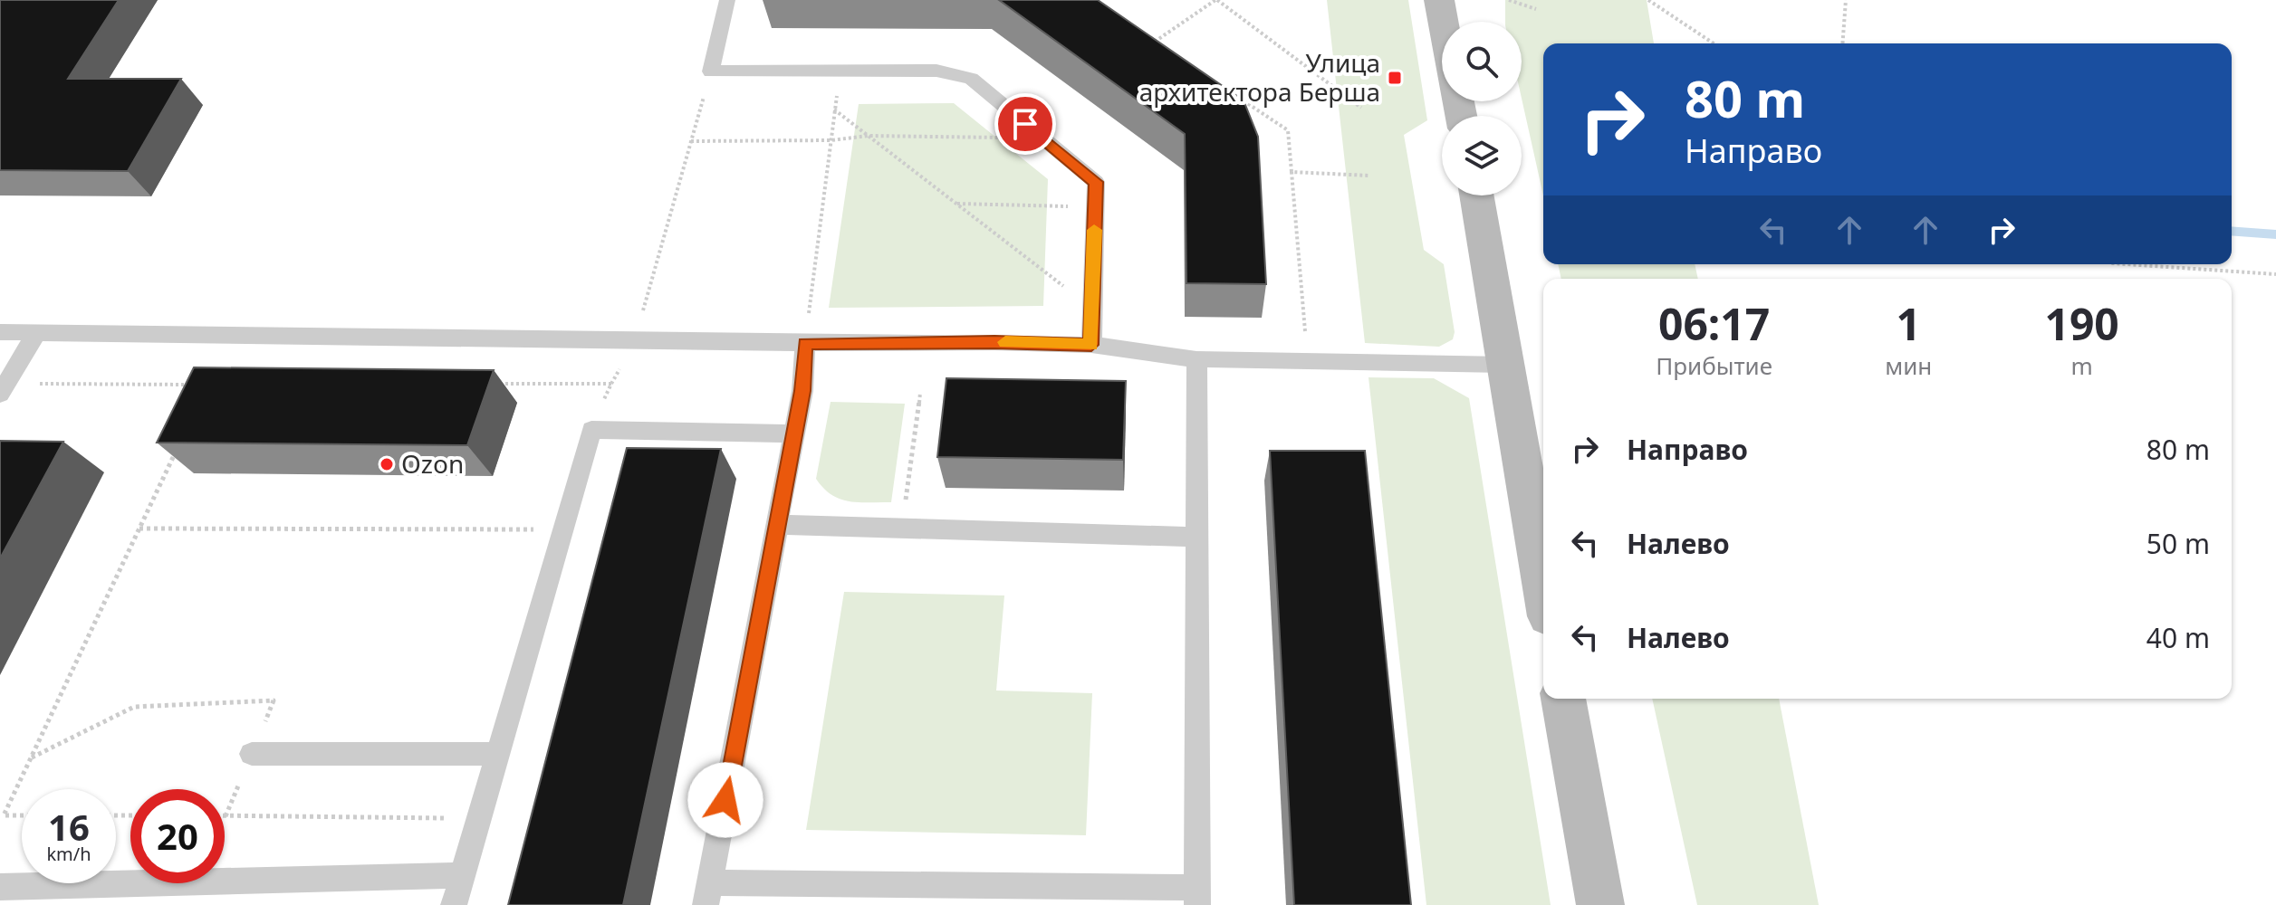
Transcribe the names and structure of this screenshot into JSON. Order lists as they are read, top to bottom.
{
  "places": {
    "transit": ["Улица архитектора Берша"],
    "other": ["Ozon"]
  },
  "page": {
    "turn": ["80 m", "Направо"],
    "eta": [
      "06:17",
      "Прибытие",
      "1",
      "мин",
      "190",
      "m"
    ],
    "list": [
      {
        "name": "Направо",
        "value": "80 m"
      },
      {
        "name": "Налево",
        "value": "50 m"
      },
      {
        "name": "Налево",
        "value": "40 m"
      }
    ],
    "speed": "16 km/h",
    "limit": "20"
  }
}
